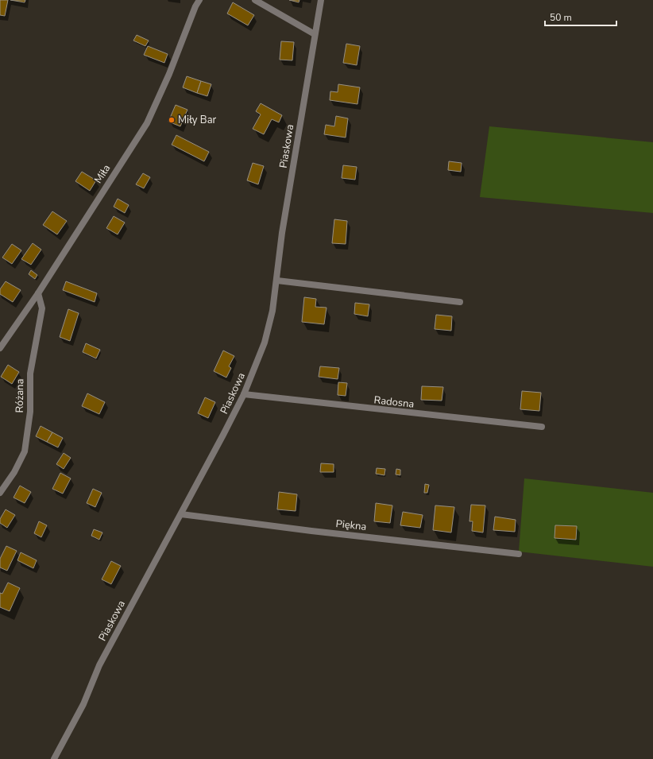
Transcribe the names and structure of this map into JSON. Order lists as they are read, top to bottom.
{
  "streets": {
    "street": [
      "Piaskowa",
      "Miła",
      "Różana",
      "Radosna",
      "Piękna"
    ]
  },
  "crossings": [
    ["Piaskowa", "Radosna"],
    ["Piaskowa", "Piękna"],
    ["Miła", "Różana"]
  ],
  "places": ["Miły Bar"],
  "scale_bar": "50 m"
}
